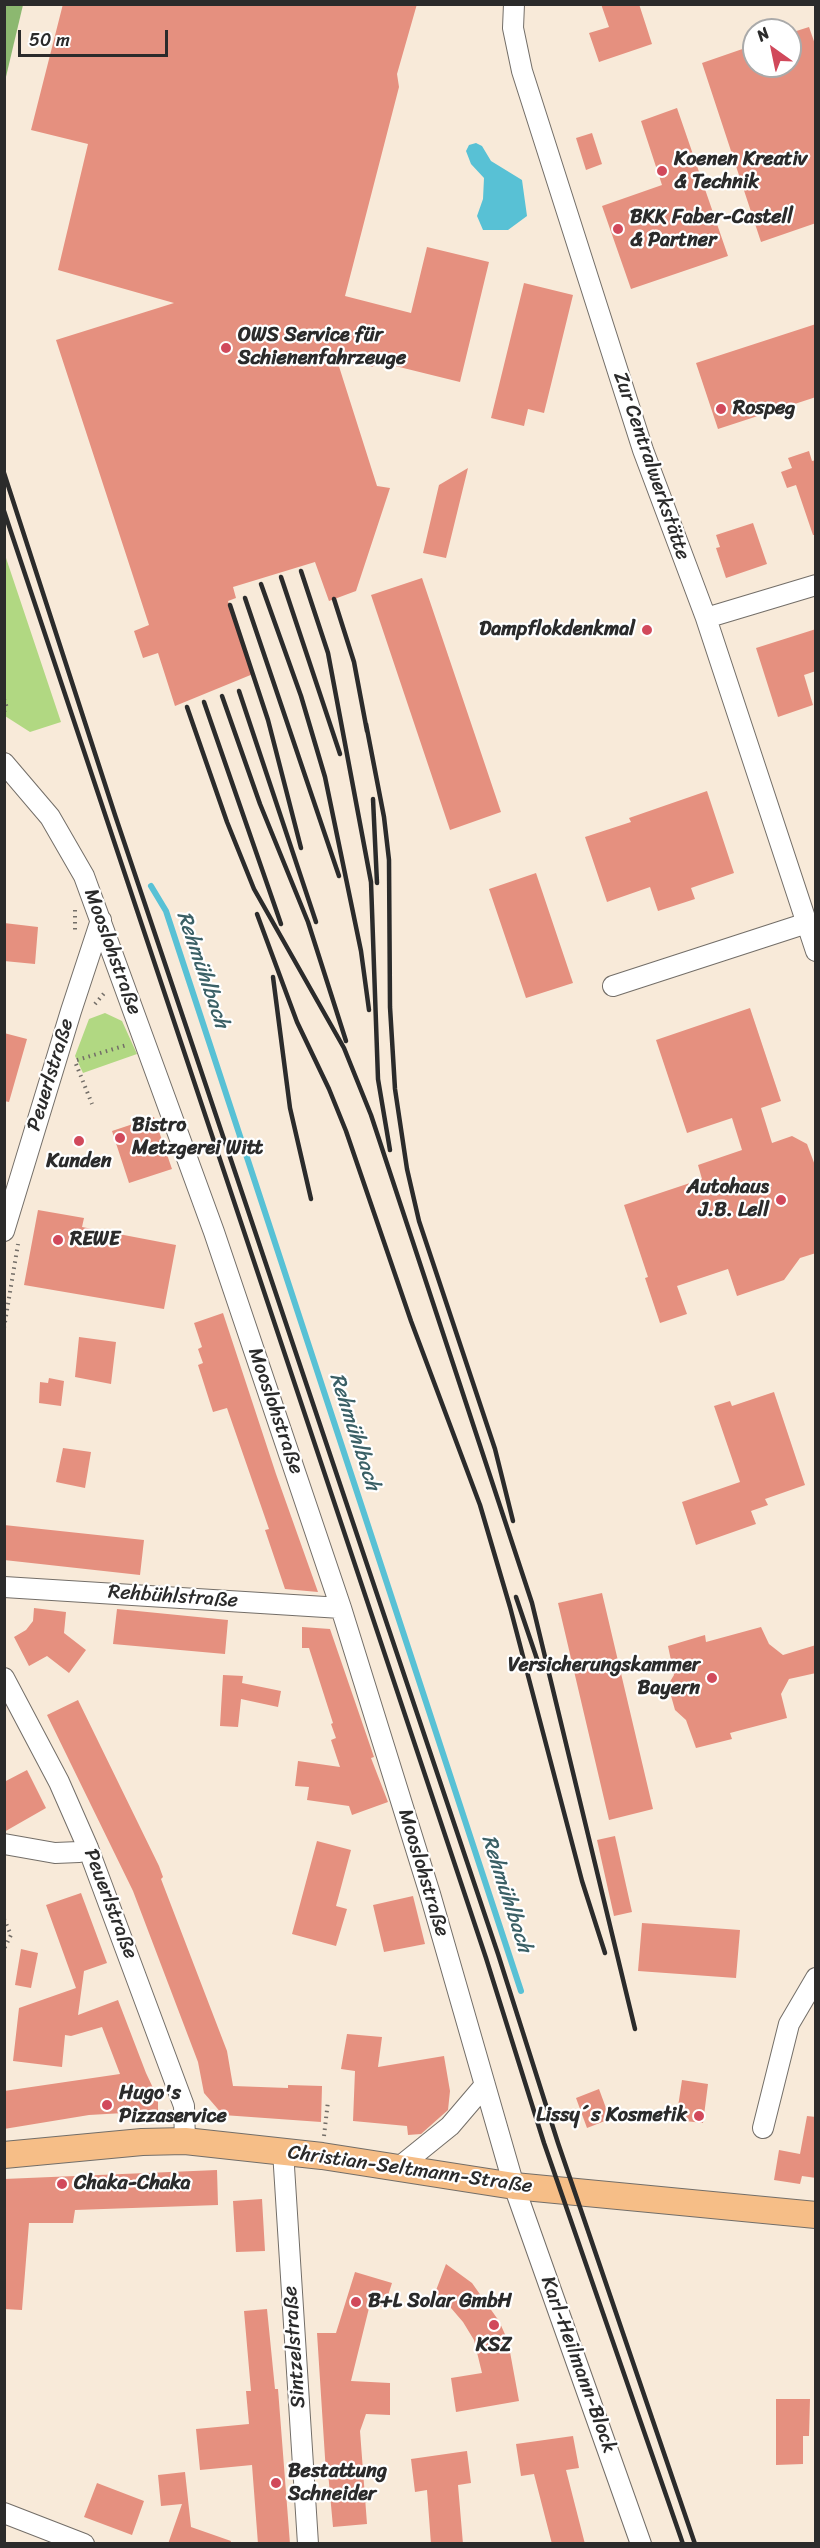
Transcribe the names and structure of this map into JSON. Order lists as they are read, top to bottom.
{
  "streets": {
    "main road": ["Christian-Seltmann-Straße"],
    "street": [
      "Zur Centralwerkstätte",
      "Mooslohstraße",
      "Peuerlstraße",
      "Rehbühlstraße",
      "Sintzelstraße",
      "Karl-Heilmann-Block"
    ]
  },
  "crossings": [
    ["Mooslohstraße", "Peuerlstraße"],
    ["Mooslohstraße", "Rehbühlstraße"],
    ["Mooslohstraße", "Christian-Seltmann-Straße"],
    ["Mooslohstraße", "Karl-Heilmann-Block"],
    ["Peuerlstraße", "Christian-Seltmann-Straße"],
    ["Christian-Seltmann-Straße", "Sintzelstraße"],
    ["Christian-Seltmann-Straße", "Karl-Heilmann-Block"]
  ],
  "water": ["Rehmühlbach"],
  "places": [
    "Koenen Kreativ & Technik",
    "BKK Faber-Castell & Partner",
    "OWS Service für Schienenfahrzeuge",
    "Rospeg",
    "Dampflokdenkmal",
    "Bistro Metzgerei Witt",
    "Kunden",
    "Autohaus J.B. Lell",
    "REWE",
    "Versicherungskammer Bayern",
    "Hugo's Pizzaservice",
    "Lissy´s Kosmetik",
    "Chaka-Chaka",
    "B+L Solar GmbH",
    "KSZ",
    "Bestattung Schneider"
  ],
  "scale_bar": "50 m",
  "north": "top left"
}
